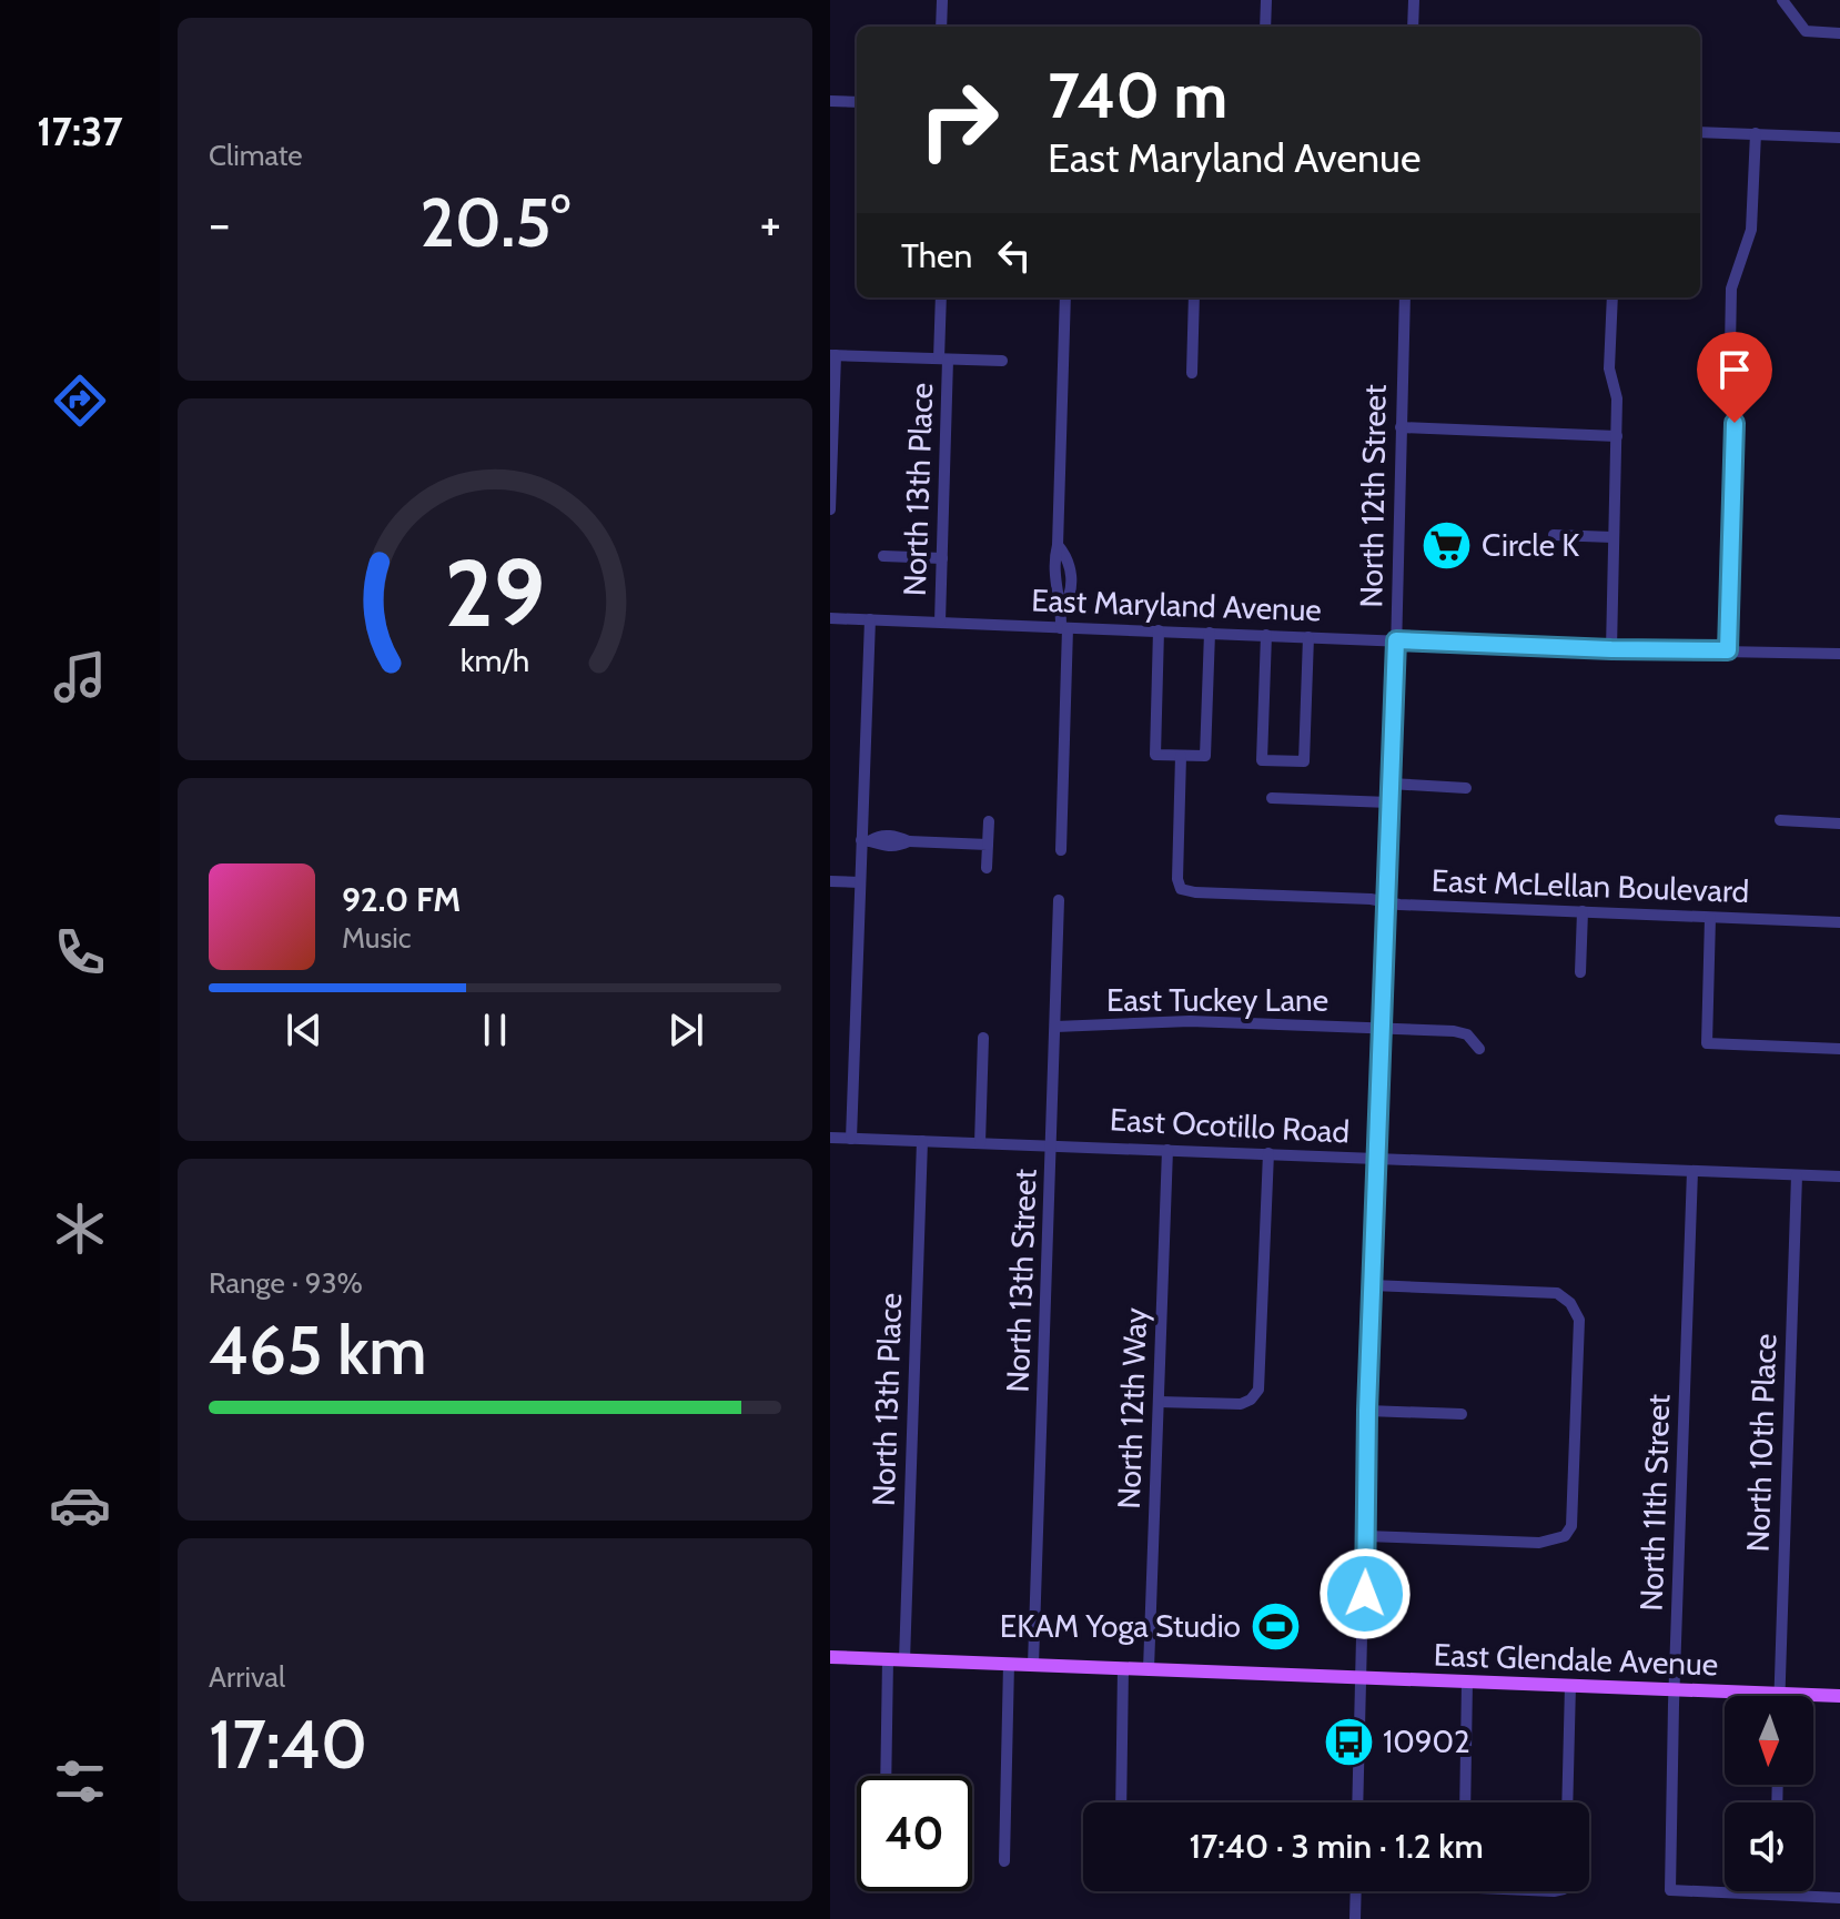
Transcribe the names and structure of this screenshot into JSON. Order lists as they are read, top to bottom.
{
  "streets": {
    "main road": ["East Glendale Avenue"],
    "street": [
      "North 13th Place",
      "North 12th Street",
      "East Maryland Avenue",
      "East McLellan Boulevard",
      "East Tuckey Lane",
      "East Ocotillo Road",
      "North 13th Street",
      "North 12th Way",
      "North 10th Place",
      "North 11th Street"
    ]
  },
  "crossings": [
    ["North 13th Place", "East Maryland Avenue"],
    ["North 13th Place", "East Ocotillo Road"],
    ["North 13th Place", "East Glendale Avenue"],
    ["North 12th Street", "East Maryland Avenue"],
    ["North 12th Street", "East McLellan Boulevard"],
    ["North 12th Street", "East Tuckey Lane"],
    ["North 12th Street", "East Ocotillo Road"],
    ["North 12th Street", "East Glendale Avenue"],
    ["East Tuckey Lane", "North 13th Street"],
    ["East Ocotillo Road", "North 13th Street"],
    ["East Ocotillo Road", "North 12th Way"],
    ["East Ocotillo Road", "North 10th Place"],
    ["East Ocotillo Road", "North 11th Street"],
    ["North 13th Street", "East Glendale Avenue"],
    ["North 12th Way", "East Glendale Avenue"],
    ["North 10th Place", "East Glendale Avenue"],
    ["North 11th Street", "East Glendale Avenue"]
  ],
  "places": {
    "supermarket": ["Circle K"],
    "sports": ["EKAM Yoga Studio"],
    "bus stop": ["10902"]
  },
  "north": "bottom",
  "page": {
    "tabs": "17:37",
    "tile": [
      "Climate",
      ["Range · 93%", "465 km"],
      ["Arrival", "17:40"]
    ],
    "turn": ["740 m", "East Maryland Avenue"],
    "heat": ["−", "20.5°", "+"],
    "then": "Then",
    "song": ["92.0 FM", "Music"],
    "limit": "40",
    "trip": "17:40 · 3 min · 1.2 km",
    "gauge": ["29", "km/h"]
  }
}
